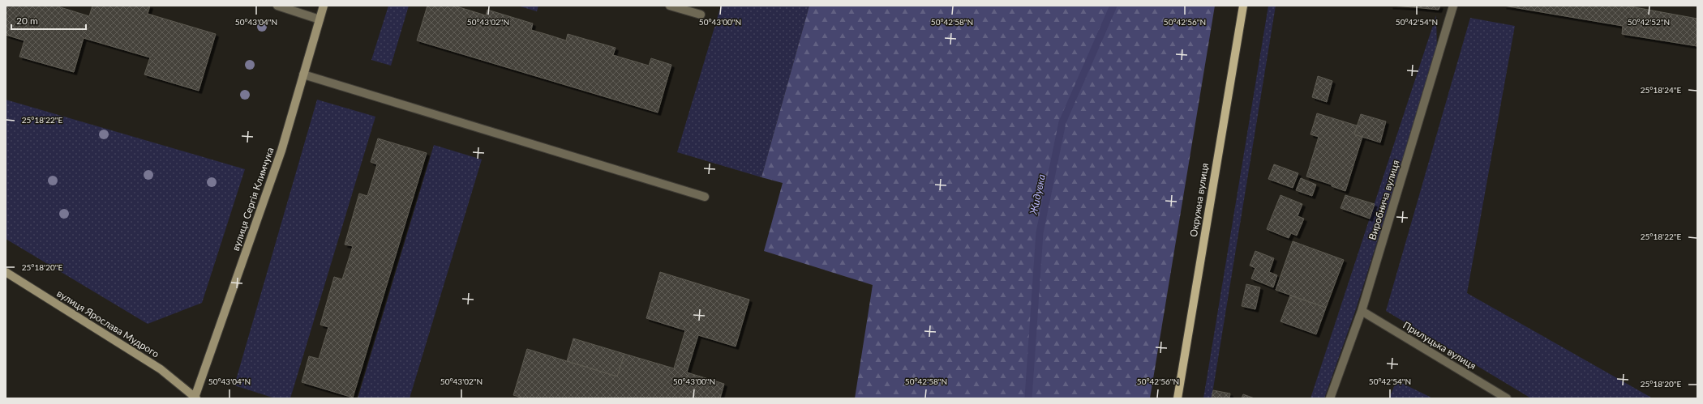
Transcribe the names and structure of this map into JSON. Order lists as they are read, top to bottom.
{
  "streets": {
    "main road": ["Окружна вулиця"],
    "street": [
      "вулиця Сергія Климчука",
      "Виробнича вулиця",
      "вулиця Ярослава Мудрого",
      "Прилуцька вулиця"
    ]
  },
  "crossings": [
    ["вулиця Сергія Климчука", "вулиця Ярослава Мудрого"],
    ["Виробнича вулиця", "Прилуцька вулиця"]
  ],
  "water": ["Жидувка"],
  "scale_bar": "20 m",
  "coordinates": [
    "50°43'04\"N",
    "50°43'02\"N",
    "50°43'00\"N",
    "50°42'58\"N",
    "50°42'56\"N",
    "50°42'54\"N",
    "50°42'52\"N",
    "25°18'24\"E",
    "25°18'22\"E",
    "25°18'20\"E"
  ]
}
